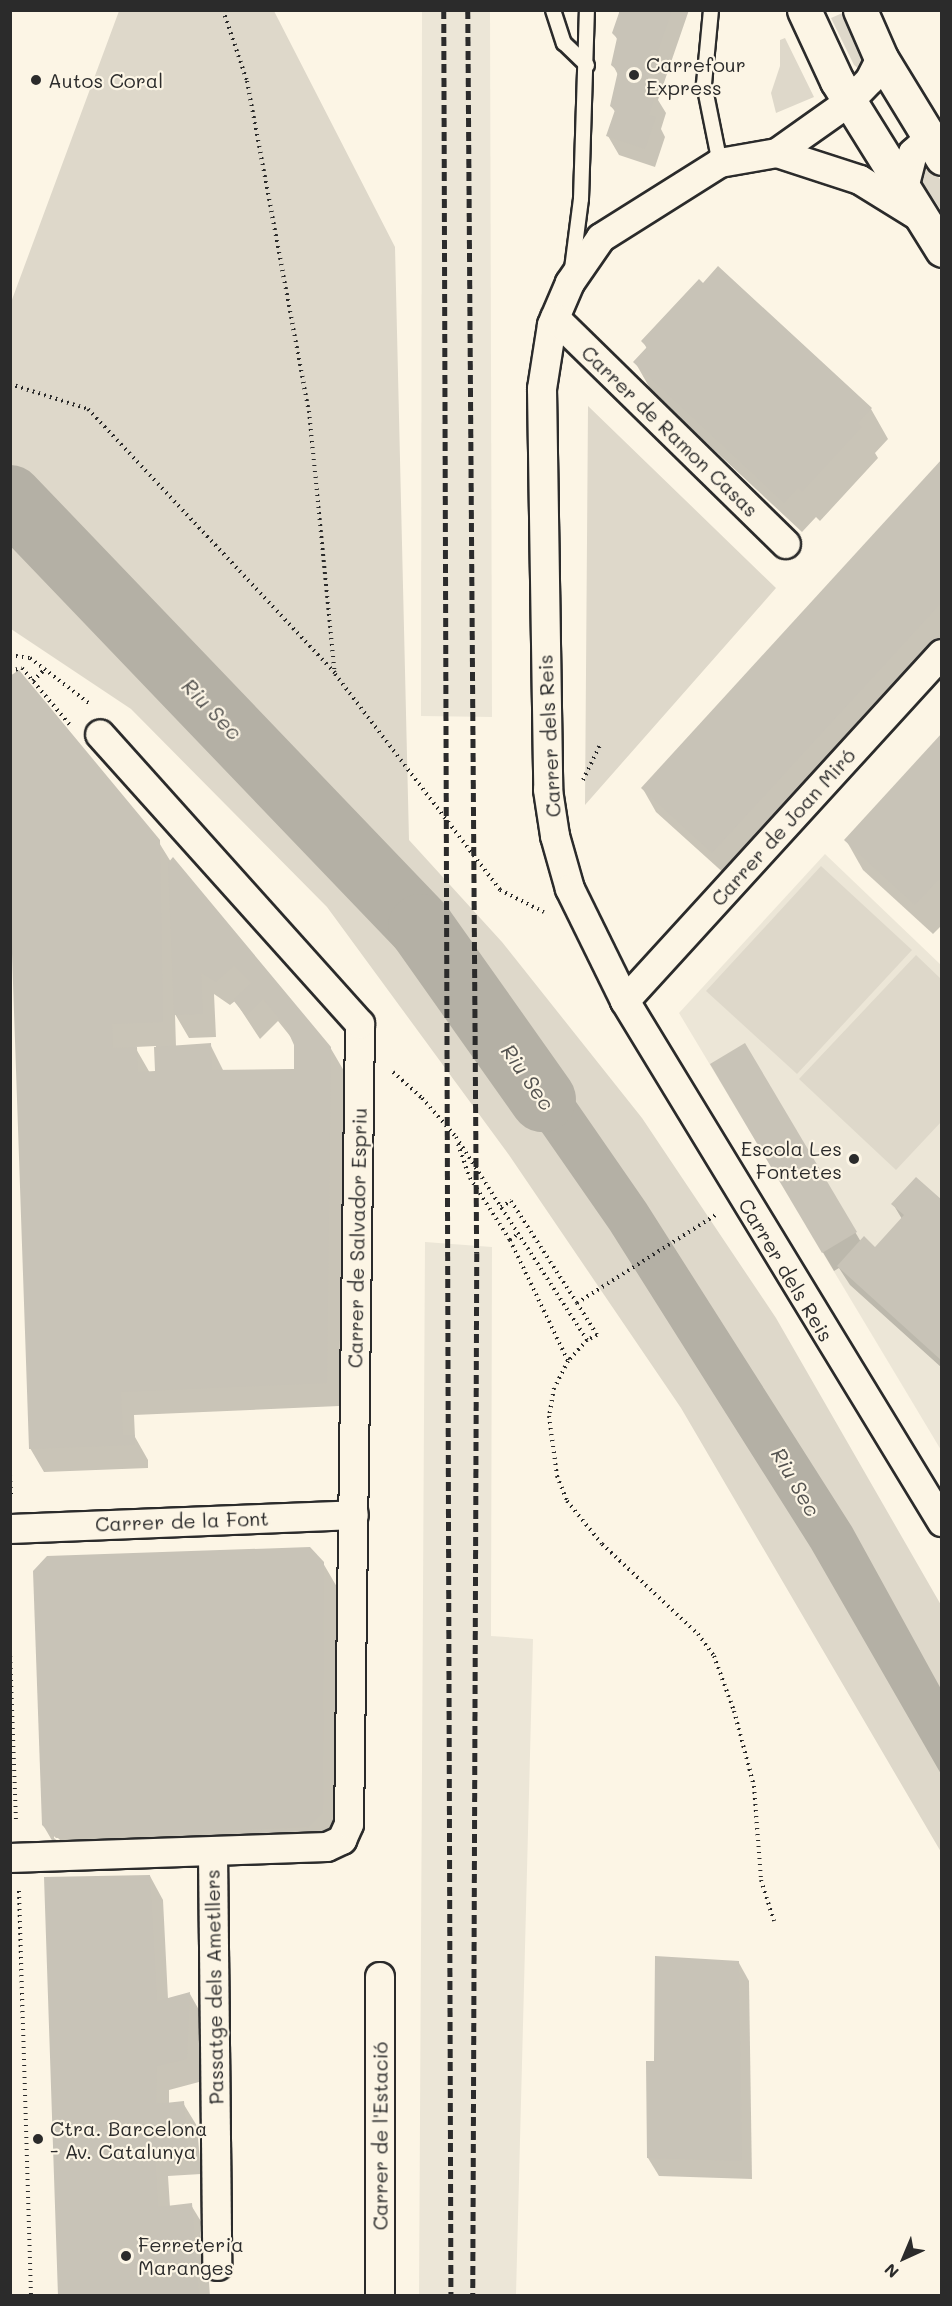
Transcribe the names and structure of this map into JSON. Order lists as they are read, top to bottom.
{
  "streets": {
    "street": [
      "Carrer de Ramon Casas",
      "Carrer dels Reis",
      "Carrer de Joan Miró",
      "Carrer de Salvador Espriu",
      "Carrer de la Font",
      "Passatge dels Ametllers",
      "Carrer de l'Estació"
    ]
  },
  "crossings": [
    ["Carrer de Ramon Casas", "Carrer dels Reis"],
    ["Carrer dels Reis", "Carrer de Joan Miró"],
    ["Carrer de Salvador Espriu", "Carrer de la Font"],
    ["Carrer de Salvador Espriu", "Passatge dels Ametllers"]
  ],
  "water": ["Riu Sec"],
  "places": [
    "Carrefour Express",
    "Autos Coral",
    "Escola Les Fontetes",
    "Ctra. Barcelona - Av. Catalunya",
    "Ferreteria Maranges"
  ],
  "north": "bottom left"
}
